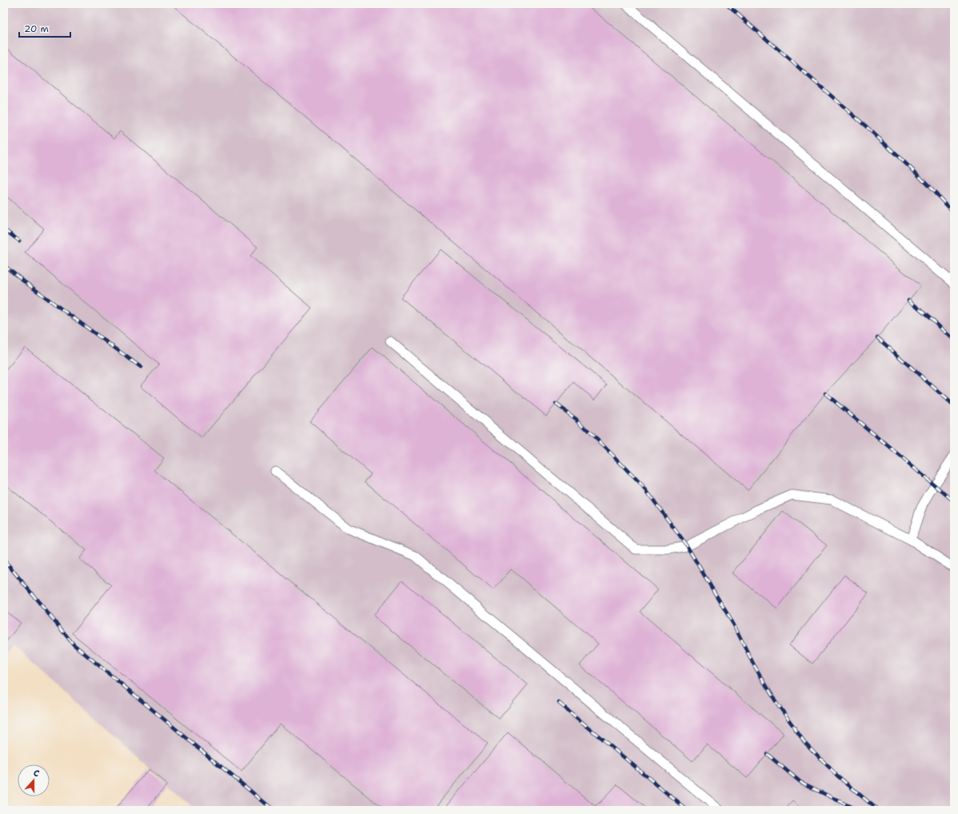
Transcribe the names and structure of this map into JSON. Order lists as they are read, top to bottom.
{
  "scale_bar": "20 m",
  "north": "top"
}
